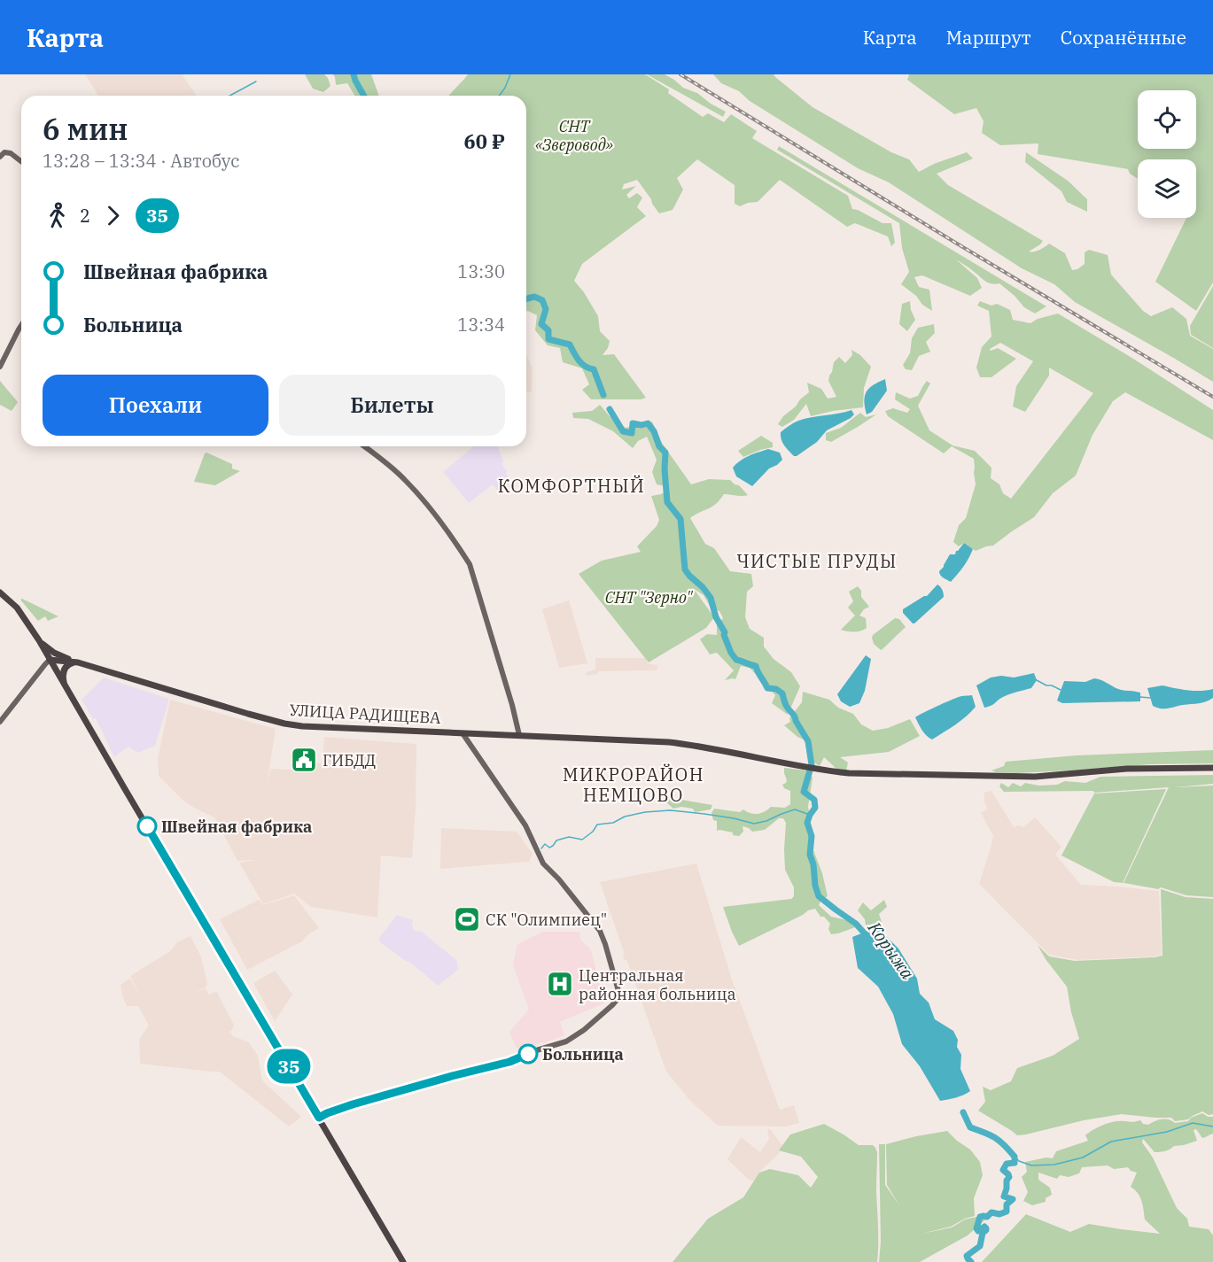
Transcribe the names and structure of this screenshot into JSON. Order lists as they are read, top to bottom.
{
  "streets": {
    "main road": ["УЛИЦА РАДИЩЕВА"]
  },
  "districts": ["КОМФОРТНЫЙ", "ЧИСТЫЕ ПРУДЫ", "МИКРОРАЙОН НЕМЦОВО"],
  "water": ["Корыжа"],
  "parks": ["СНТ «Зверовод»", "СНТ \"Зерно\""],
  "places": {
    "public building": ["ГИБДД"],
    "other": ["Швейная фабрика", "Больница"],
    "sports": ["СК \"Олимпиец\""],
    "hospital": ["Центральная районная больница"]
  },
  "lines": ["bus line 35"],
  "page": {
    "header": "Карта",
    "nav": ["Карта", "Маршрут", "Сохранённые"],
    "on_map": "35",
    "heading": ["6 мин", "13:28 – 13:34 · Автобус", "60 ₽"],
    "legs": ["2", "35"],
    "list": [
      {
        "name": "Швейная фабрика",
        "value": "13:30"
      },
      {
        "name": "Больница",
        "value": "13:34"
      }
    ],
    "buttons": ["Поехали", "Билеты"]
  }
}
